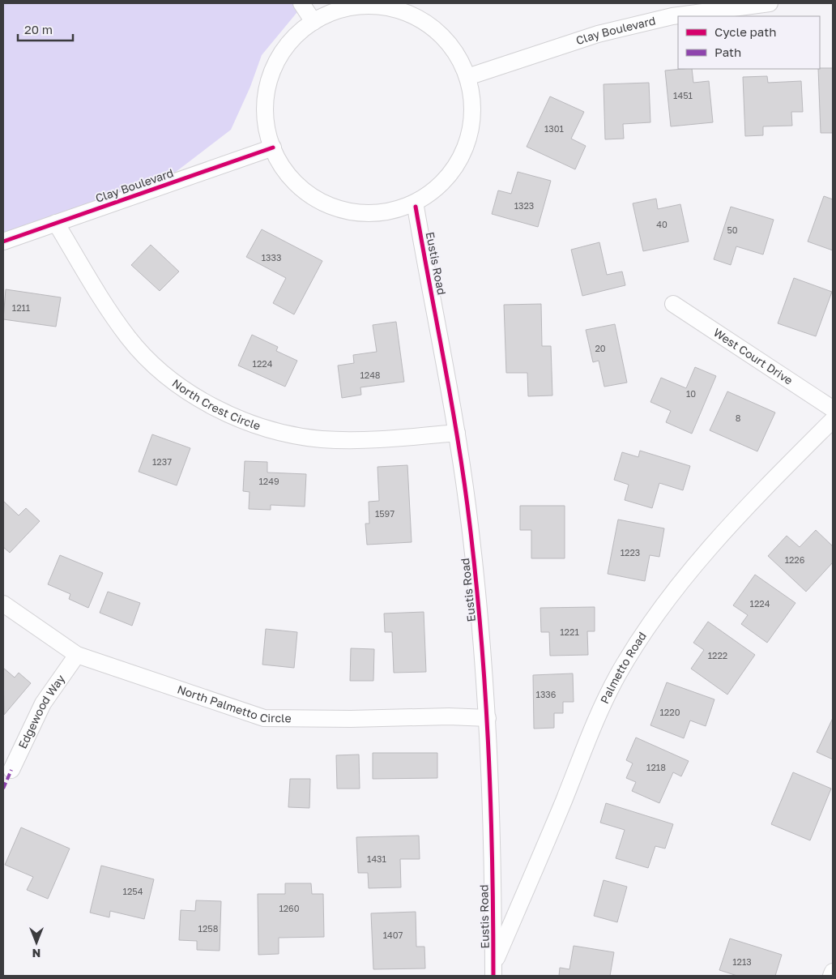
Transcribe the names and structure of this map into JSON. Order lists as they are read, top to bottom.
{
  "streets": {
    "street": [
      "Clay Boulevard",
      "Eustis Road",
      "West Court Drive",
      "North Crest Circle",
      "Palmetto Road",
      "North Palmetto Circle",
      "Edgewood Way"
    ]
  },
  "crossings": [
    ["Clay Boulevard", "North Crest Circle"],
    ["Eustis Road", "North Crest Circle"],
    ["Eustis Road", "Palmetto Road"],
    ["Eustis Road", "North Palmetto Circle"],
    ["West Court Drive", "Palmetto Road"],
    ["North Palmetto Circle", "Edgewood Way"]
  ],
  "house_numbers": [
    "1451",
    "1301",
    "1323",
    "40",
    "50",
    "1333",
    "1211",
    "20",
    "1224",
    "1248",
    "10",
    "8",
    "1237",
    "1249",
    "1597",
    "1223",
    "1226",
    "1224",
    "1221",
    "1222",
    "1336",
    "1220",
    "1218",
    "1431",
    "1254",
    "1260",
    "1258",
    "1407",
    "1213"
  ],
  "legend": ["Cycle path", "Path"],
  "scale_bar": "20 m",
  "north": "bottom"
}
